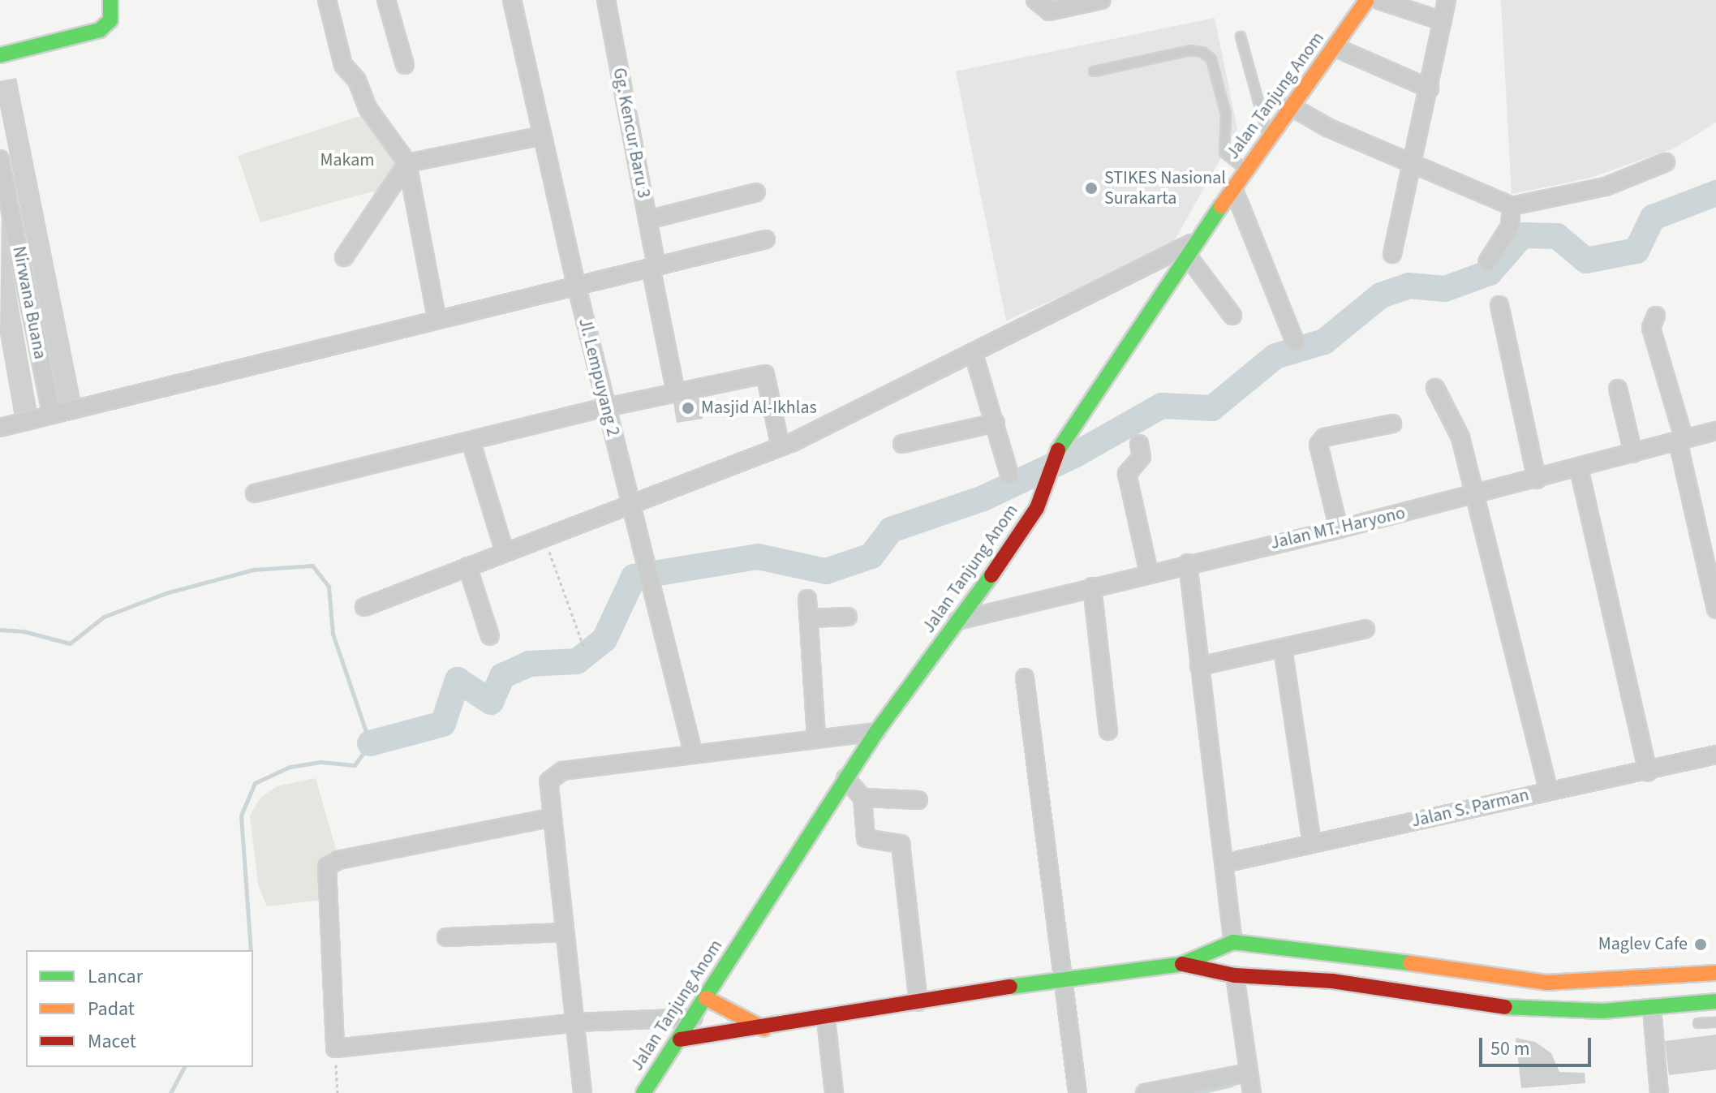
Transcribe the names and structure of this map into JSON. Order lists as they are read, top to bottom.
{
  "streets": {
    "street": [
      "Jalan Tanjung Anom",
      "Gg. Kencur Baru 3",
      "Nirwana Buana",
      "Jl. Lempuyang 2",
      "Jalan MT. Haryono",
      "Jalan S. Parman"
    ]
  },
  "crossings": [
    ["Jalan Tanjung Anom", "Jalan MT. Haryono"]
  ],
  "parks": ["Makam"],
  "places": ["STIKES Nasional Surakarta", "Masjid Al-Ikhlas", "Maglev Cafe"],
  "legend": ["Lancar", "Padat", "Macet"],
  "scale_bar": "50 m"
}
